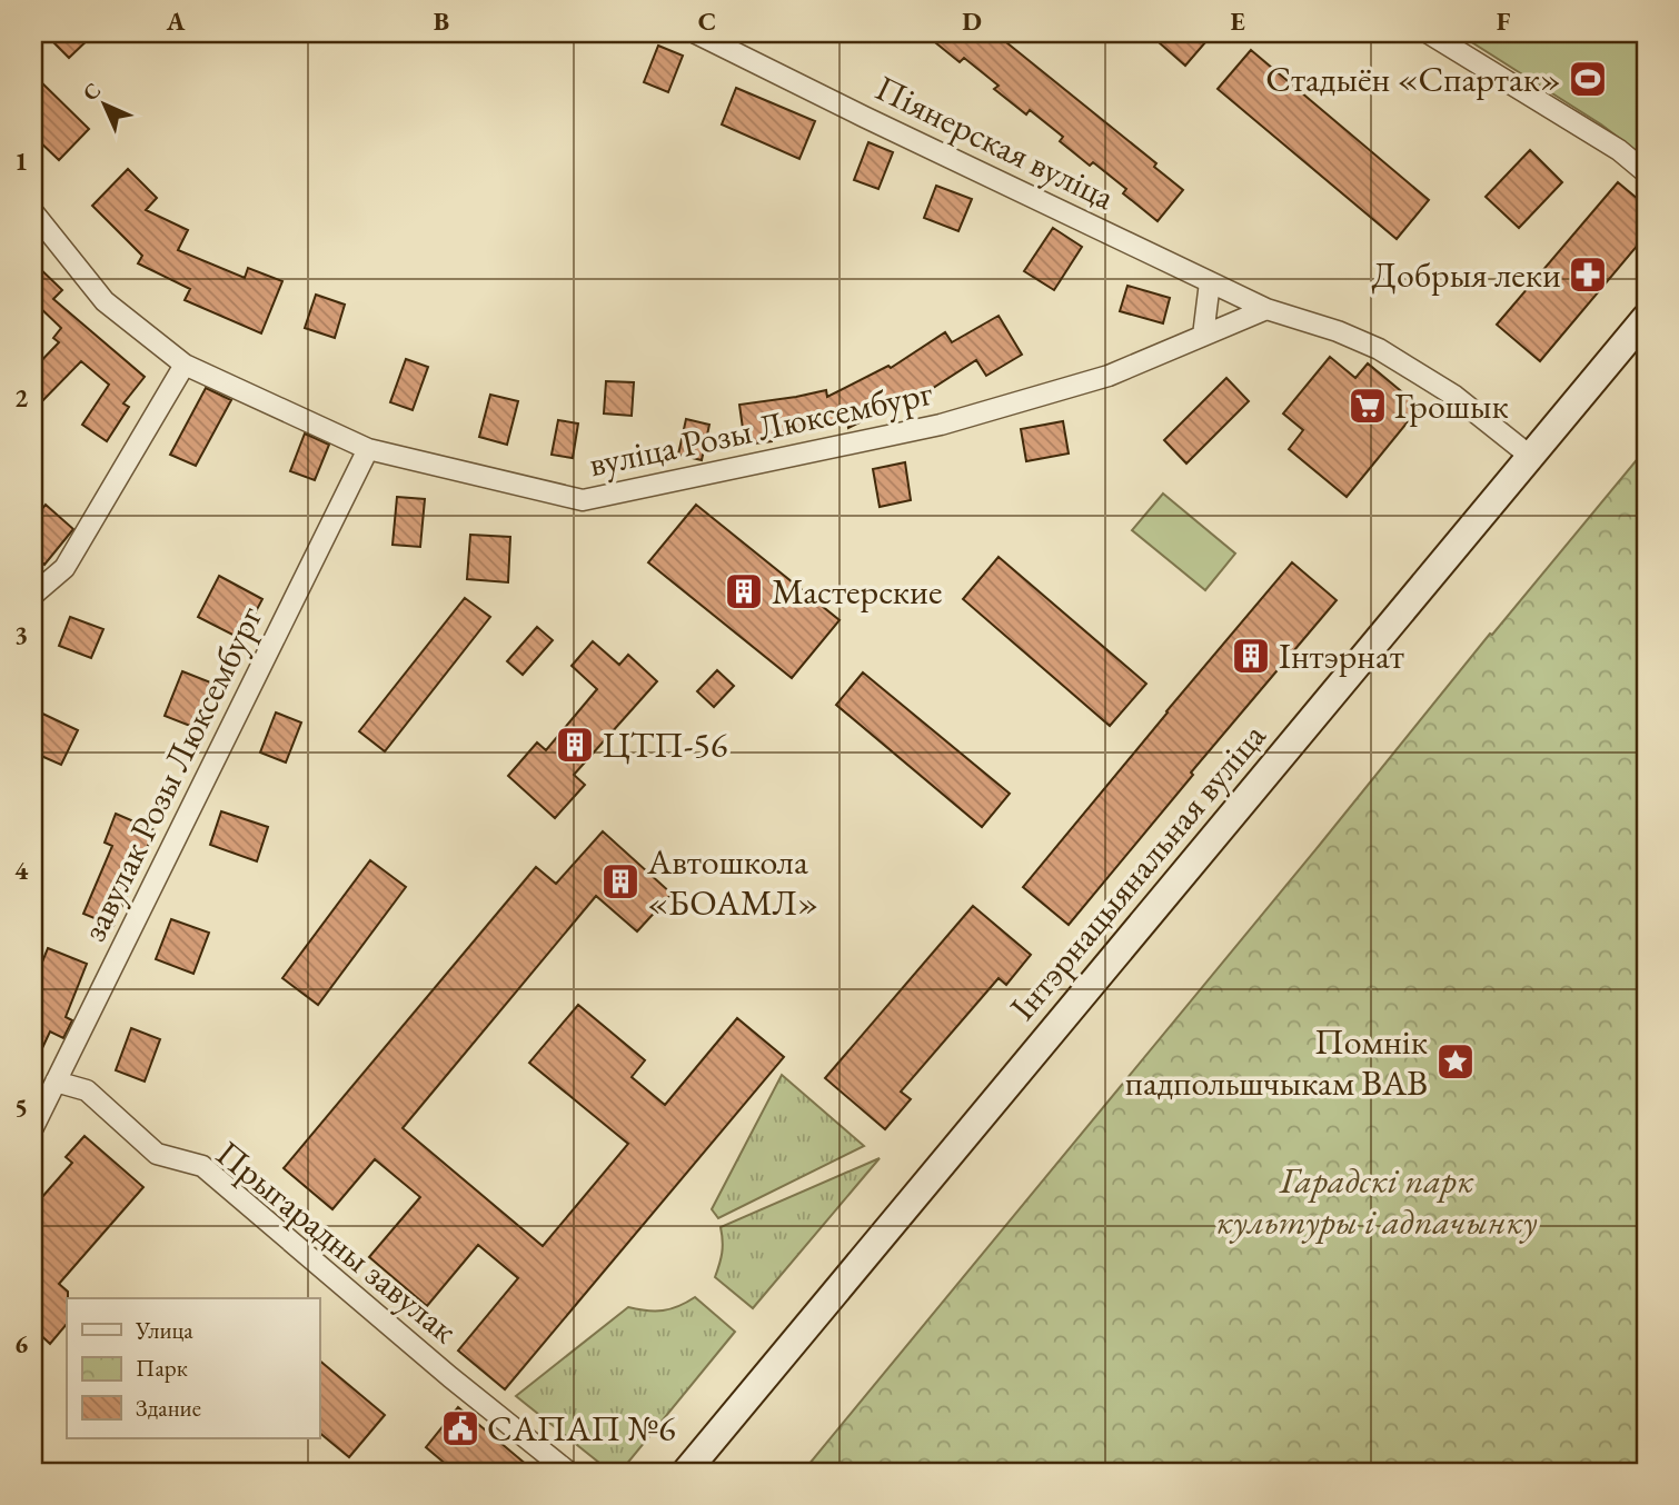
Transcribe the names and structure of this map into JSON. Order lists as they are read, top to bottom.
{
  "streets": {
    "main road": ["Інтэрнацыянальная вуліца"],
    "street": [
      "Піянерская вуліца",
      "вуліца Розы Люксембург",
      "завулак Розы Люксембург",
      "Прыгарадны завулак"
    ]
  },
  "crossings": [
    ["Піянерская вуліца", "вуліца Розы Люксембург"],
    ["Піянерская вуліца", "Інтэрнацыянальная вуліца"],
    ["вуліца Розы Люксембург", "завулак Розы Люксембург"],
    ["завулак Розы Люксембург", "Прыгарадны завулак"]
  ],
  "parks": ["Гарадскі парк культуры і адпачынку"],
  "places": {
    "sports": ["Стадыён «Спартак»"],
    "pharmacy": ["Добрыя леки"],
    "supermarket": ["Грошык"],
    "building": [
      "Мастерские",
      "Інтэрнат",
      "ЦТП-56",
      "Автошкола «БОАМЛ»"
    ],
    "place": ["Помнік падпольшчыкам ВАВ"],
    "public building": ["САПАП №6"]
  },
  "legend": ["Улица", "Парк", "Здание"],
  "north": "top left",
  "grid": {
    "columns": [
      "A",
      "B",
      "C",
      "D",
      "E",
      "F"
    ],
    "rows": [
      "1",
      "2",
      "3",
      "4",
      "5",
      "6"
    ]
  }
}
